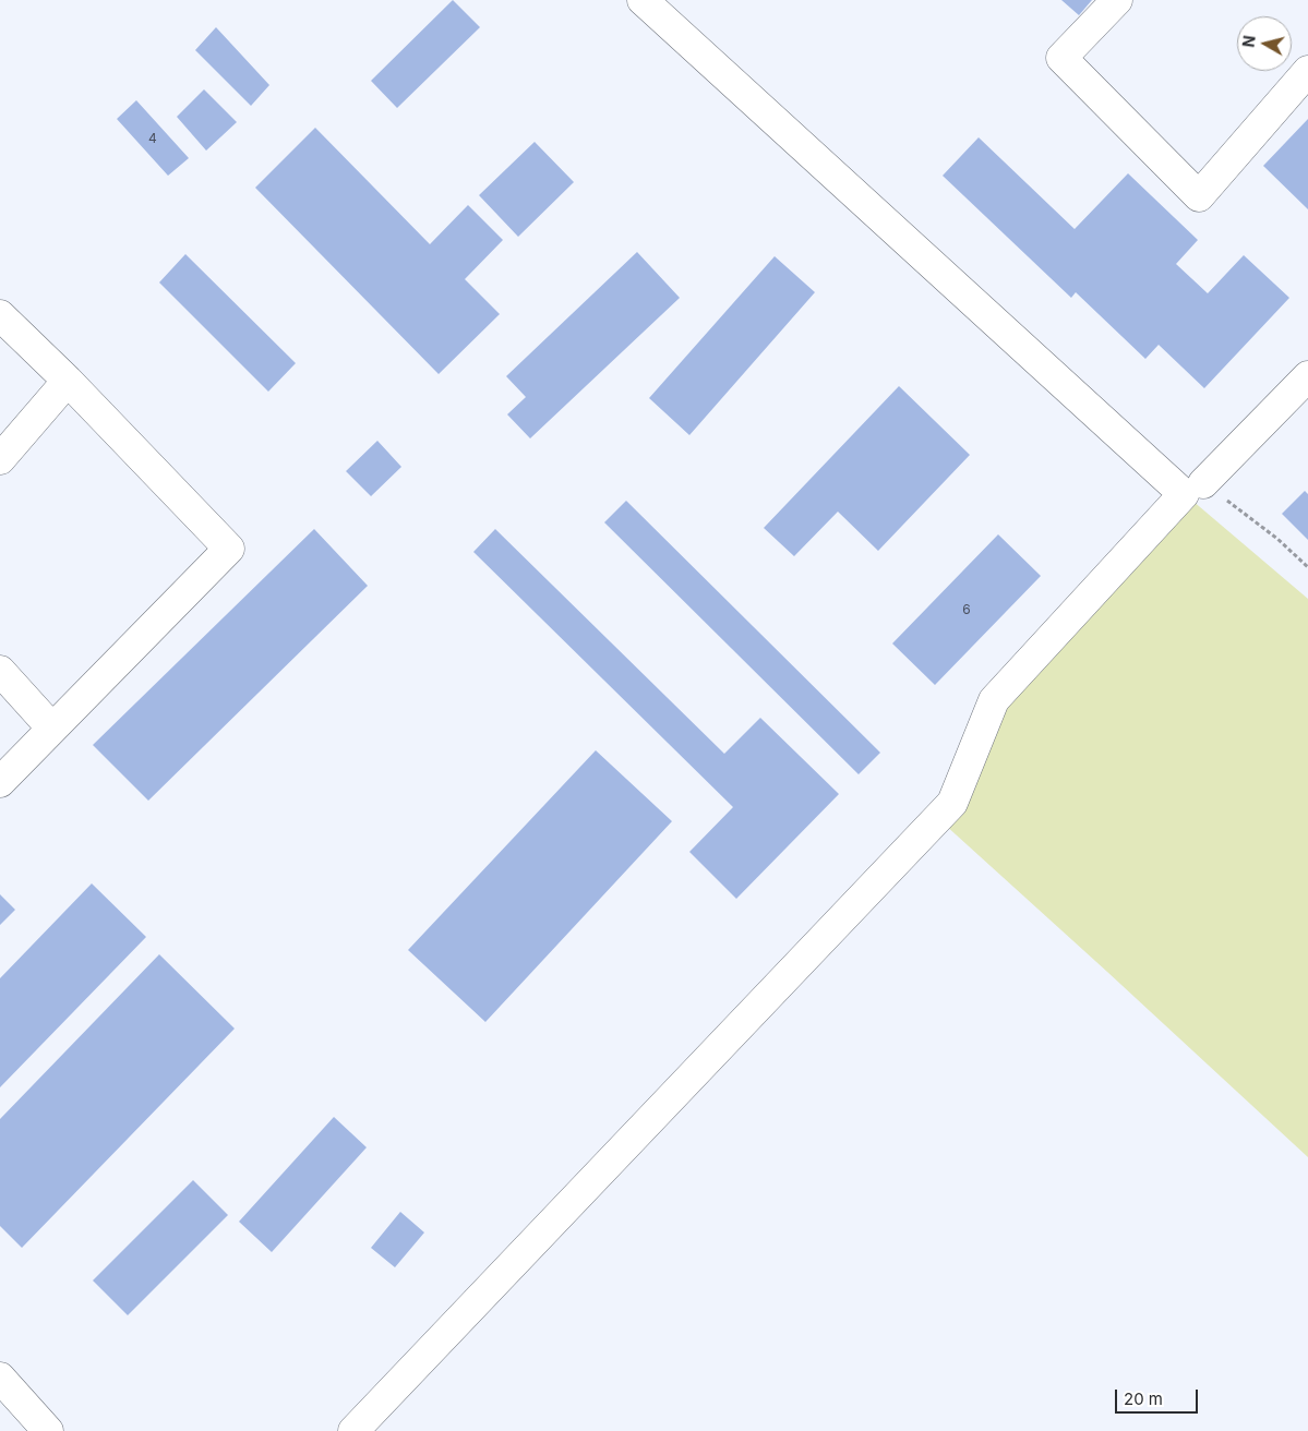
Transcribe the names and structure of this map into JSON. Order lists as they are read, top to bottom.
{
  "house_numbers": ["4", "6"],
  "scale_bar": "20 m",
  "north": "left"
}
